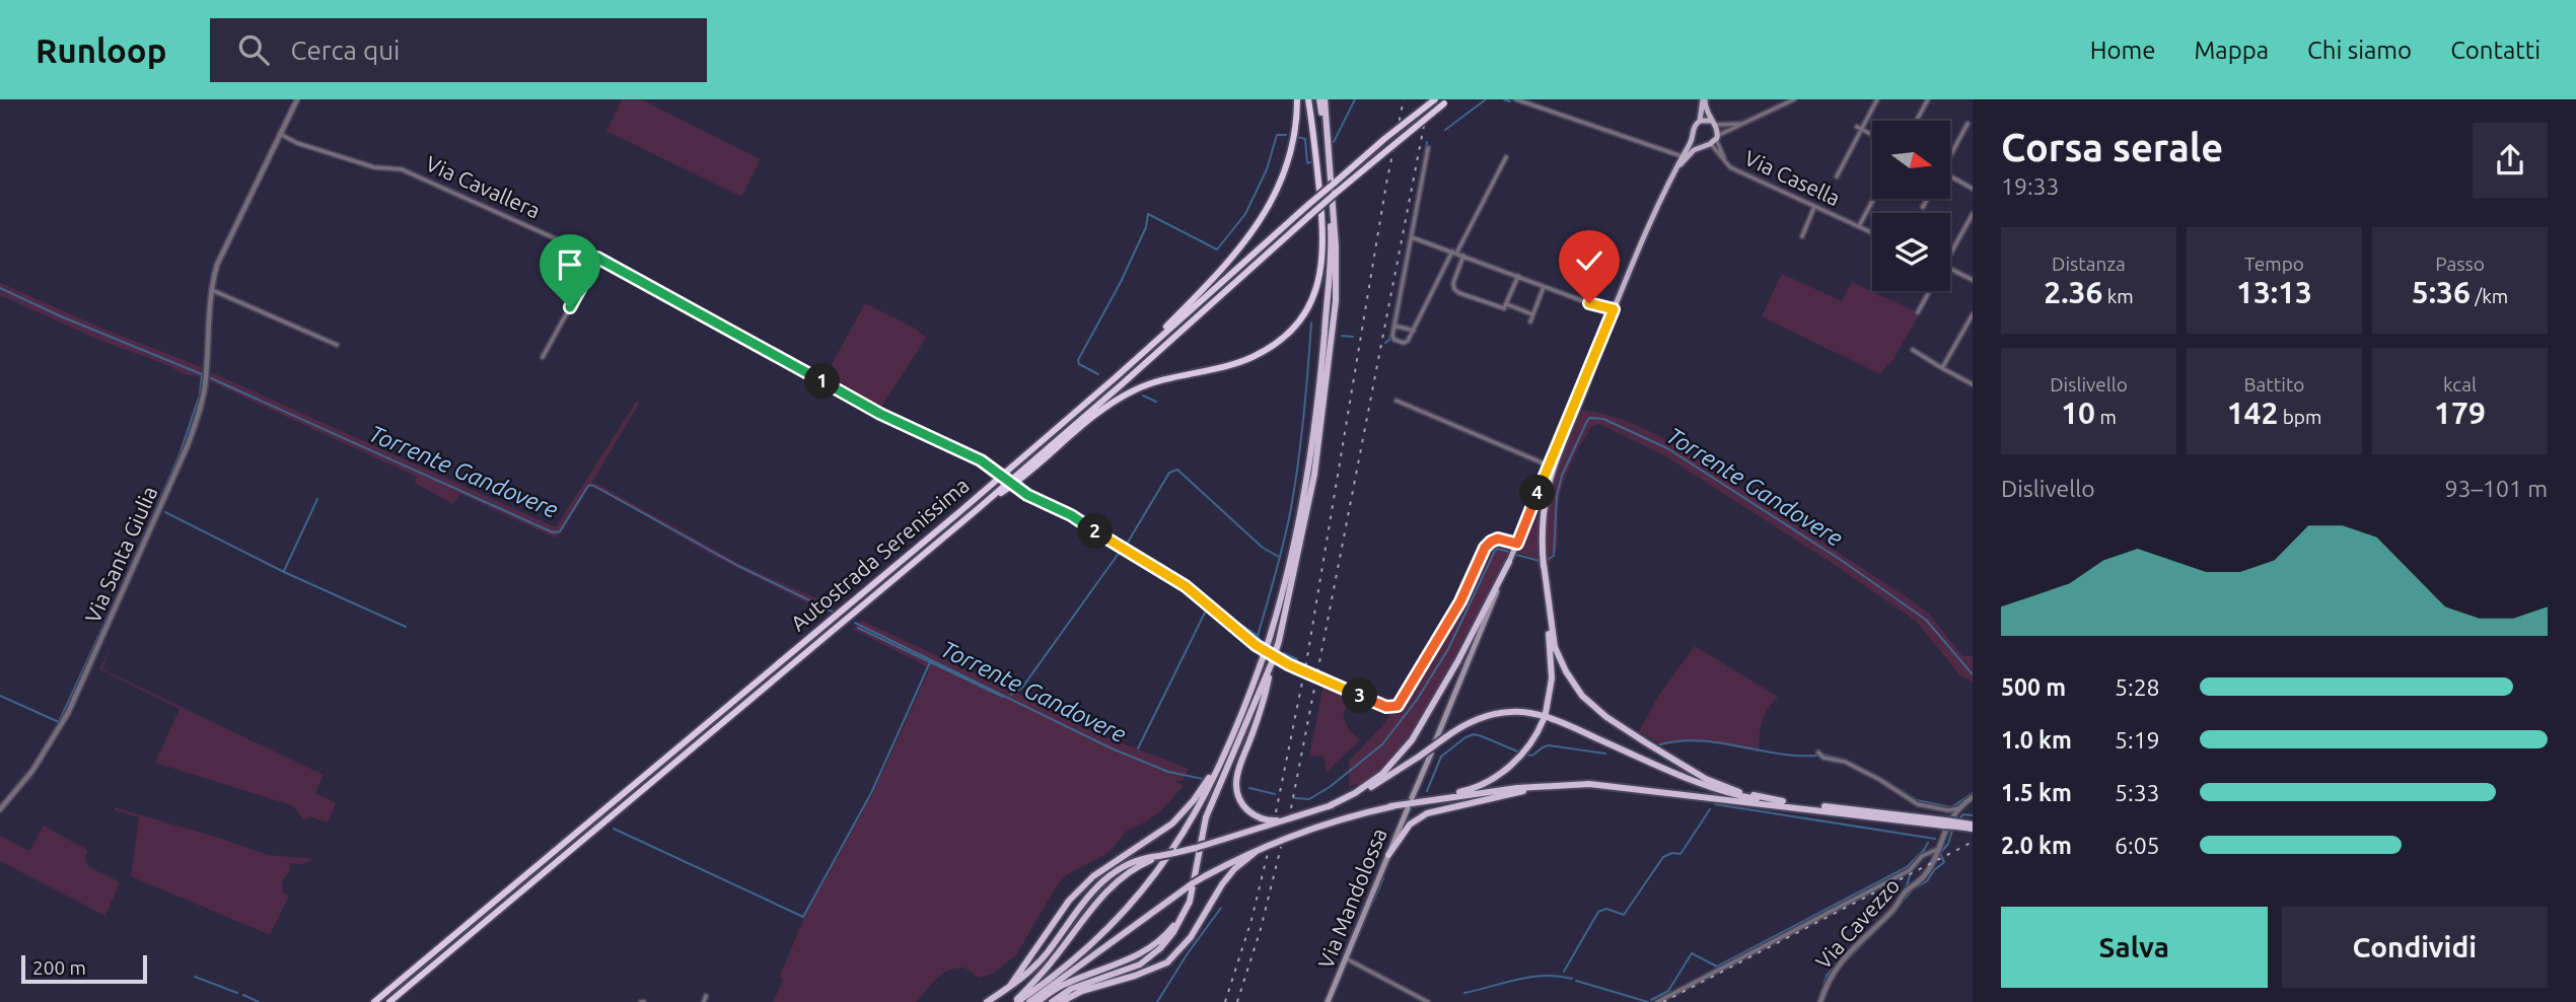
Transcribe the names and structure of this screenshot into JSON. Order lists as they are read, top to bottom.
{
  "streets": {
    "highway": ["Autostrada Serenissima"],
    "main road": ["Via Mandolossa"],
    "street": [
      "Via Casella",
      "Via Cavallera",
      "Via Santa Giulia",
      "Via Cavezzo"
    ]
  },
  "crossings": [
    ["Via Cavallera", "Via Santa Giulia"]
  ],
  "water": ["Torrente Gandovere"],
  "scale_bar": "200 m",
  "north": "right",
  "page": {
    "header": "Runloop",
    "search": "Cerca qui",
    "nav": [
      "Home",
      "Mappa",
      "Chi siamo",
      "Contatti"
    ],
    "heading": ["Corsa serale", "19:33"],
    "stats": [
      ["Distanza", "2.36 km"],
      ["Tempo", "13:13"],
      ["Passo", "5:36 /km"],
      ["Dislivello", "10 m"],
      ["Battito", "142 bpm"],
      ["kcal", "179"]
    ],
    "pins": [
      "1",
      "4",
      "2",
      "3"
    ],
    "chart": ["Dislivello", "93–101 m"],
    "list": [
      {
        "name": "500 m",
        "note": "5:28"
      },
      {
        "name": "1.0 km",
        "note": "5:19"
      },
      {
        "name": "1.5 km",
        "note": "5:33"
      },
      {
        "name": "2.0 km",
        "note": "6:05"
      }
    ],
    "buttons": ["Salva", "Condividi"],
    "scale": "200 m"
  }
}
